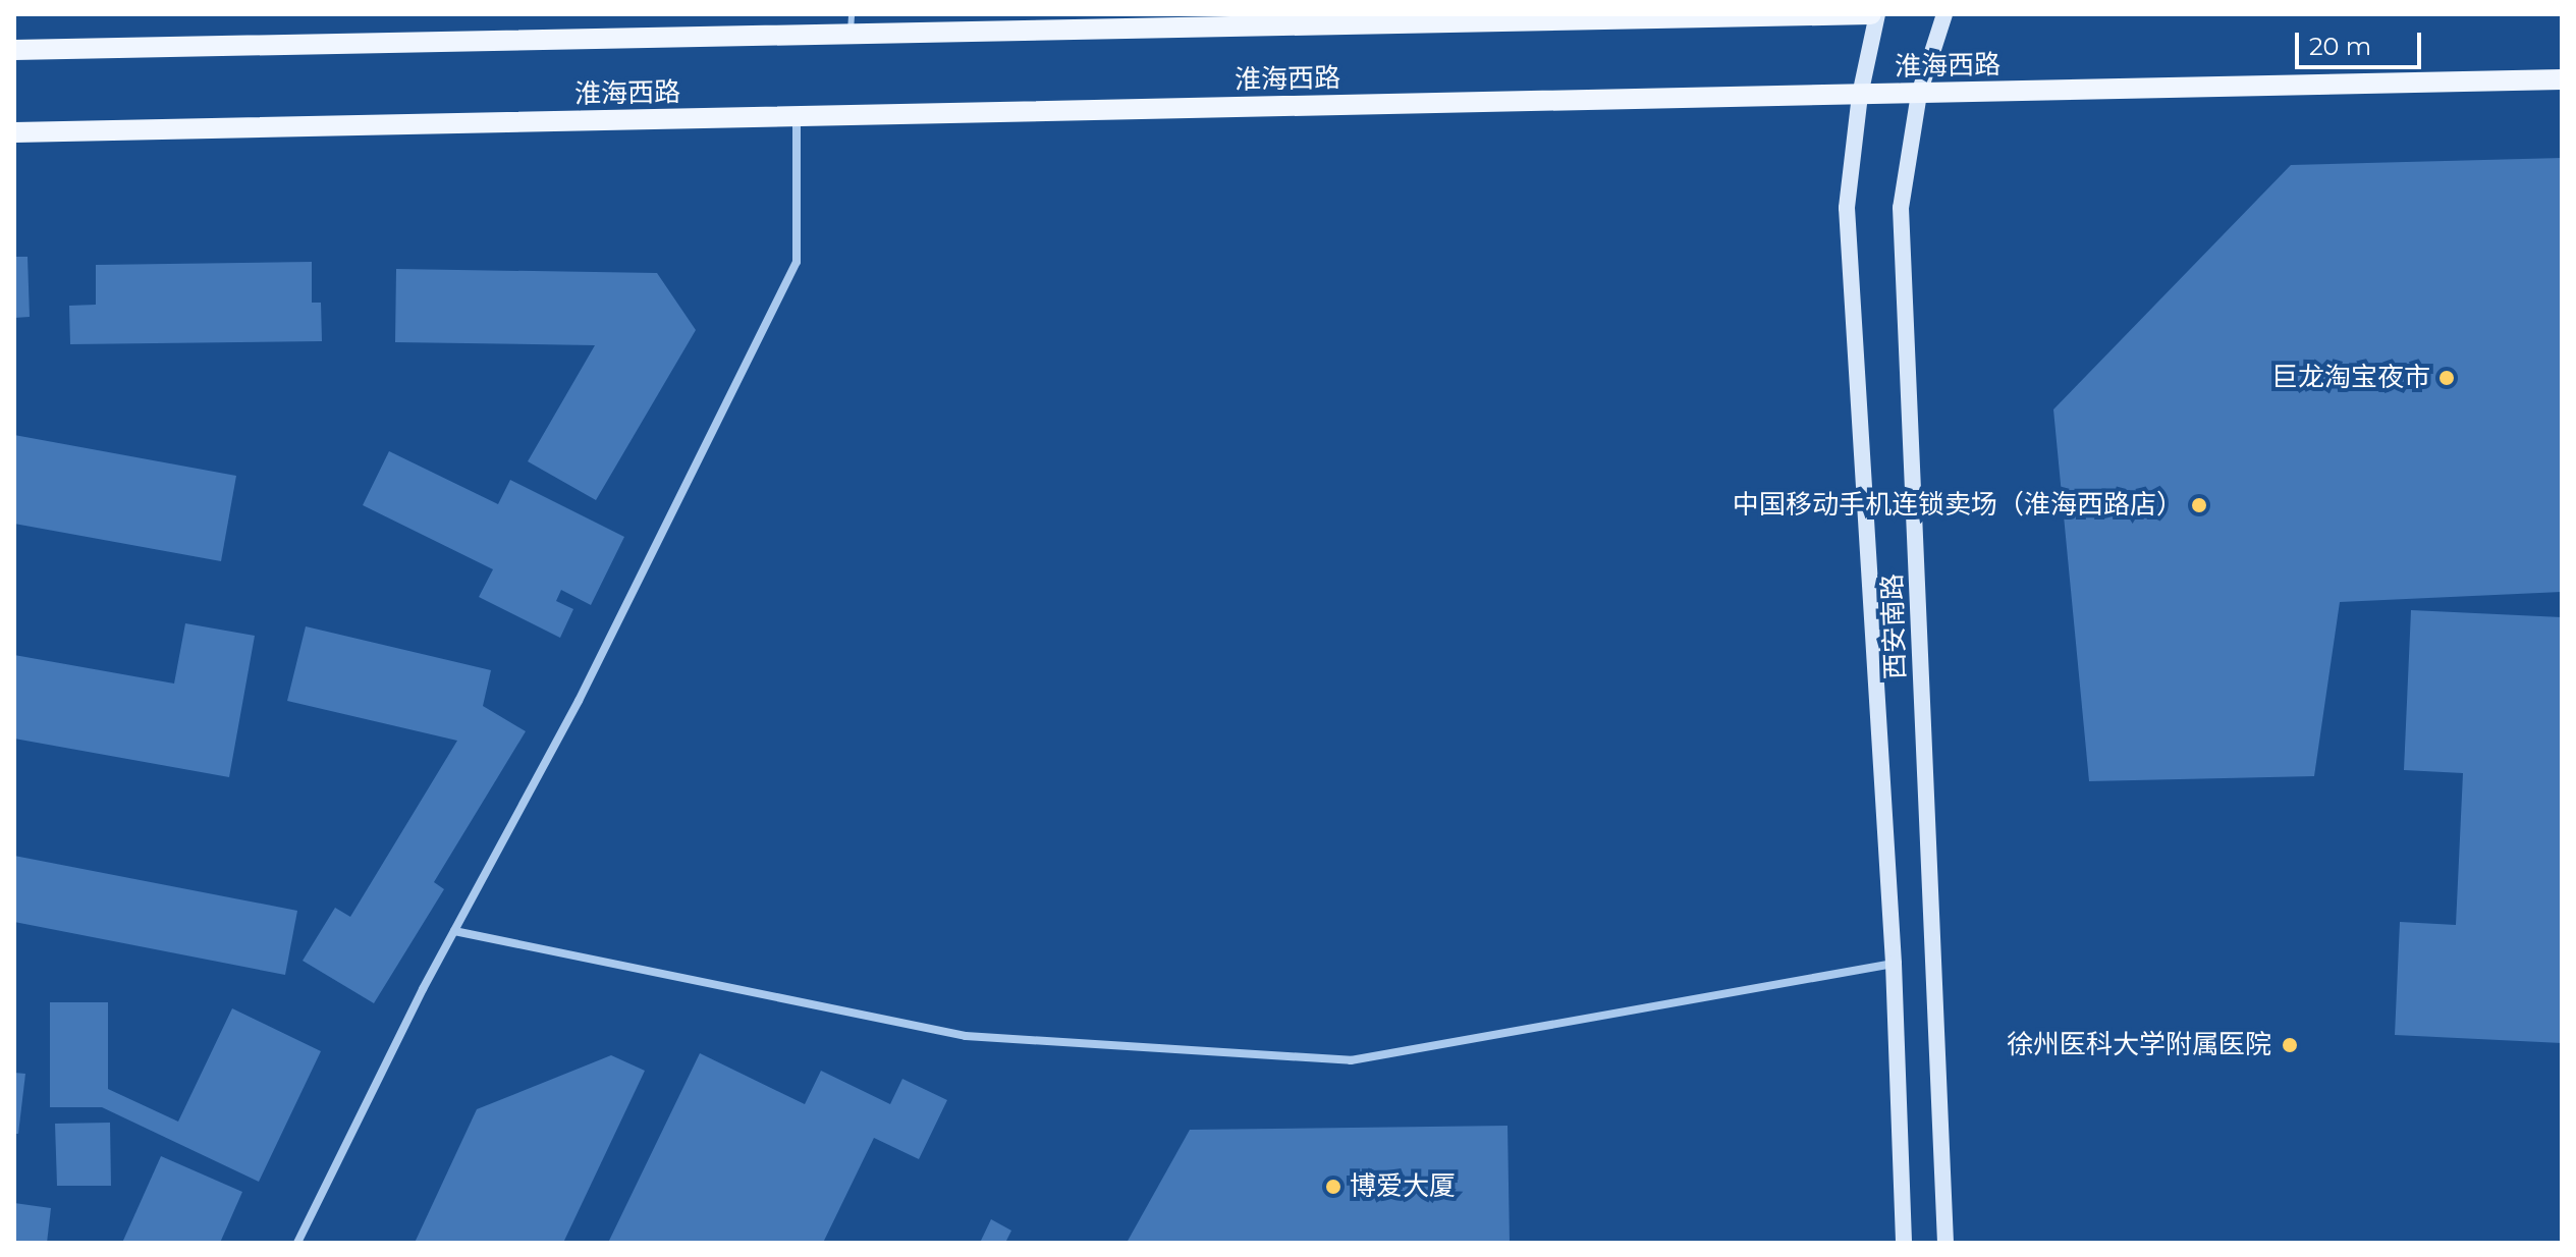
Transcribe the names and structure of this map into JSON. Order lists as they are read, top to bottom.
{
  "streets": {
    "main road": ["淮海西路", "西安南路"]
  },
  "crossings": [
    ["淮海西路", "西安南路"]
  ],
  "places": [
    "巨龙淘宝夜市",
    "中国移动手机连锁卖场（淮海西路店）",
    "徐州医科大学附属医院",
    "博爱大厦"
  ],
  "scale_bar": "20 m"
}
